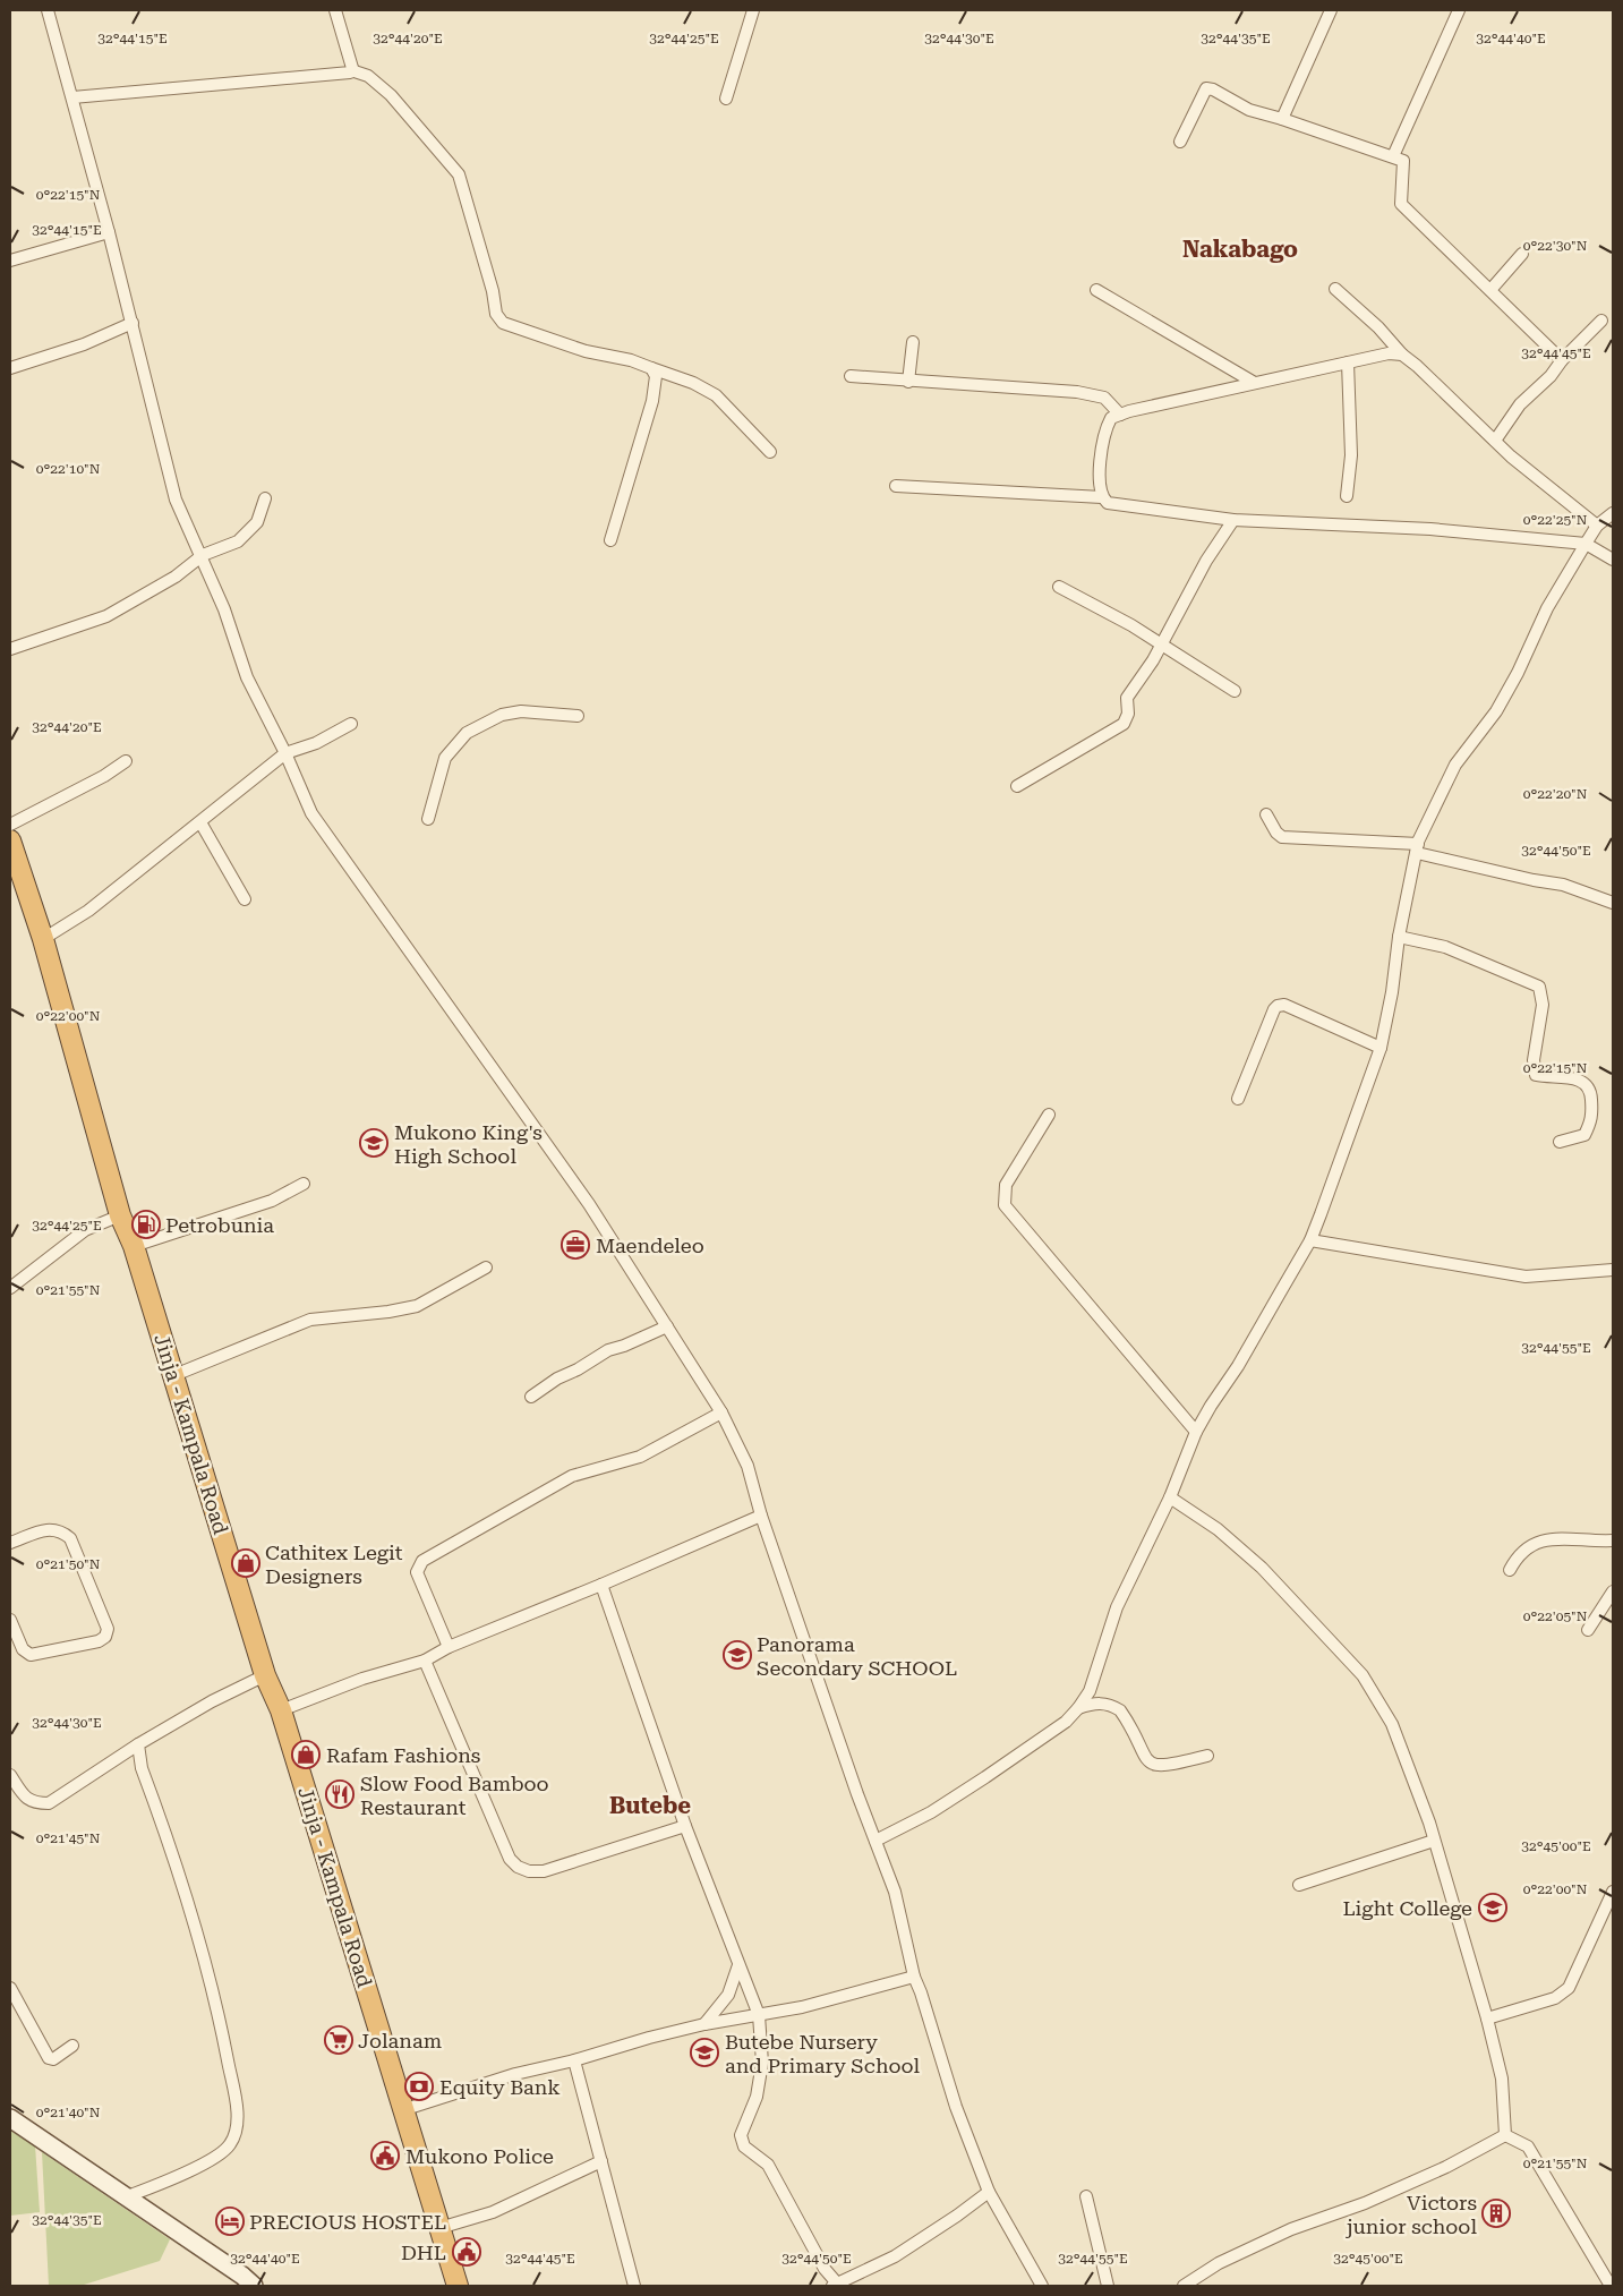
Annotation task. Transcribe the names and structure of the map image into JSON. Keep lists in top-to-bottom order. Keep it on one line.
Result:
{"streets":{"highway":["Jinja - Kampala Road"]},"districts":["Nakabago","Butebe"],"places":{"school or university":["Mukono King's High School","Panorama Secondary SCHOOL","Light College","Butebe Nursery and Primary School"],"fuel station":["Petrobunia"],"office":["Maendeleo"],"shop":["Cathitex Legit Designers","Rafam Fashions"],"restaurant":["Slow Food Bamboo Restaurant"],"supermarket":["Jolanam"],"bank":["Equity Bank"],"public building":["Mukono Police","DHL"],"building":["Victors junior school"],"hotel":["PRECIOUS HOSTEL"]},"coordinates":["32°44'15\"E","32°44'20\"E","32°44'25\"E","32°44'30\"E","32°44'35\"E","32°44'40\"E","0°22'15\"N","0°22'30\"N","32°44'45\"E","0°22'10\"N","0°22'25\"N","0°22'20\"N","32°44'50\"E","0°22'00\"N","0°21'55\"N","32°44'55\"E","0°21'50\"N","0°22'05\"N","0°21'45\"N","32°45'00\"E","0°21'40\"N"]}
